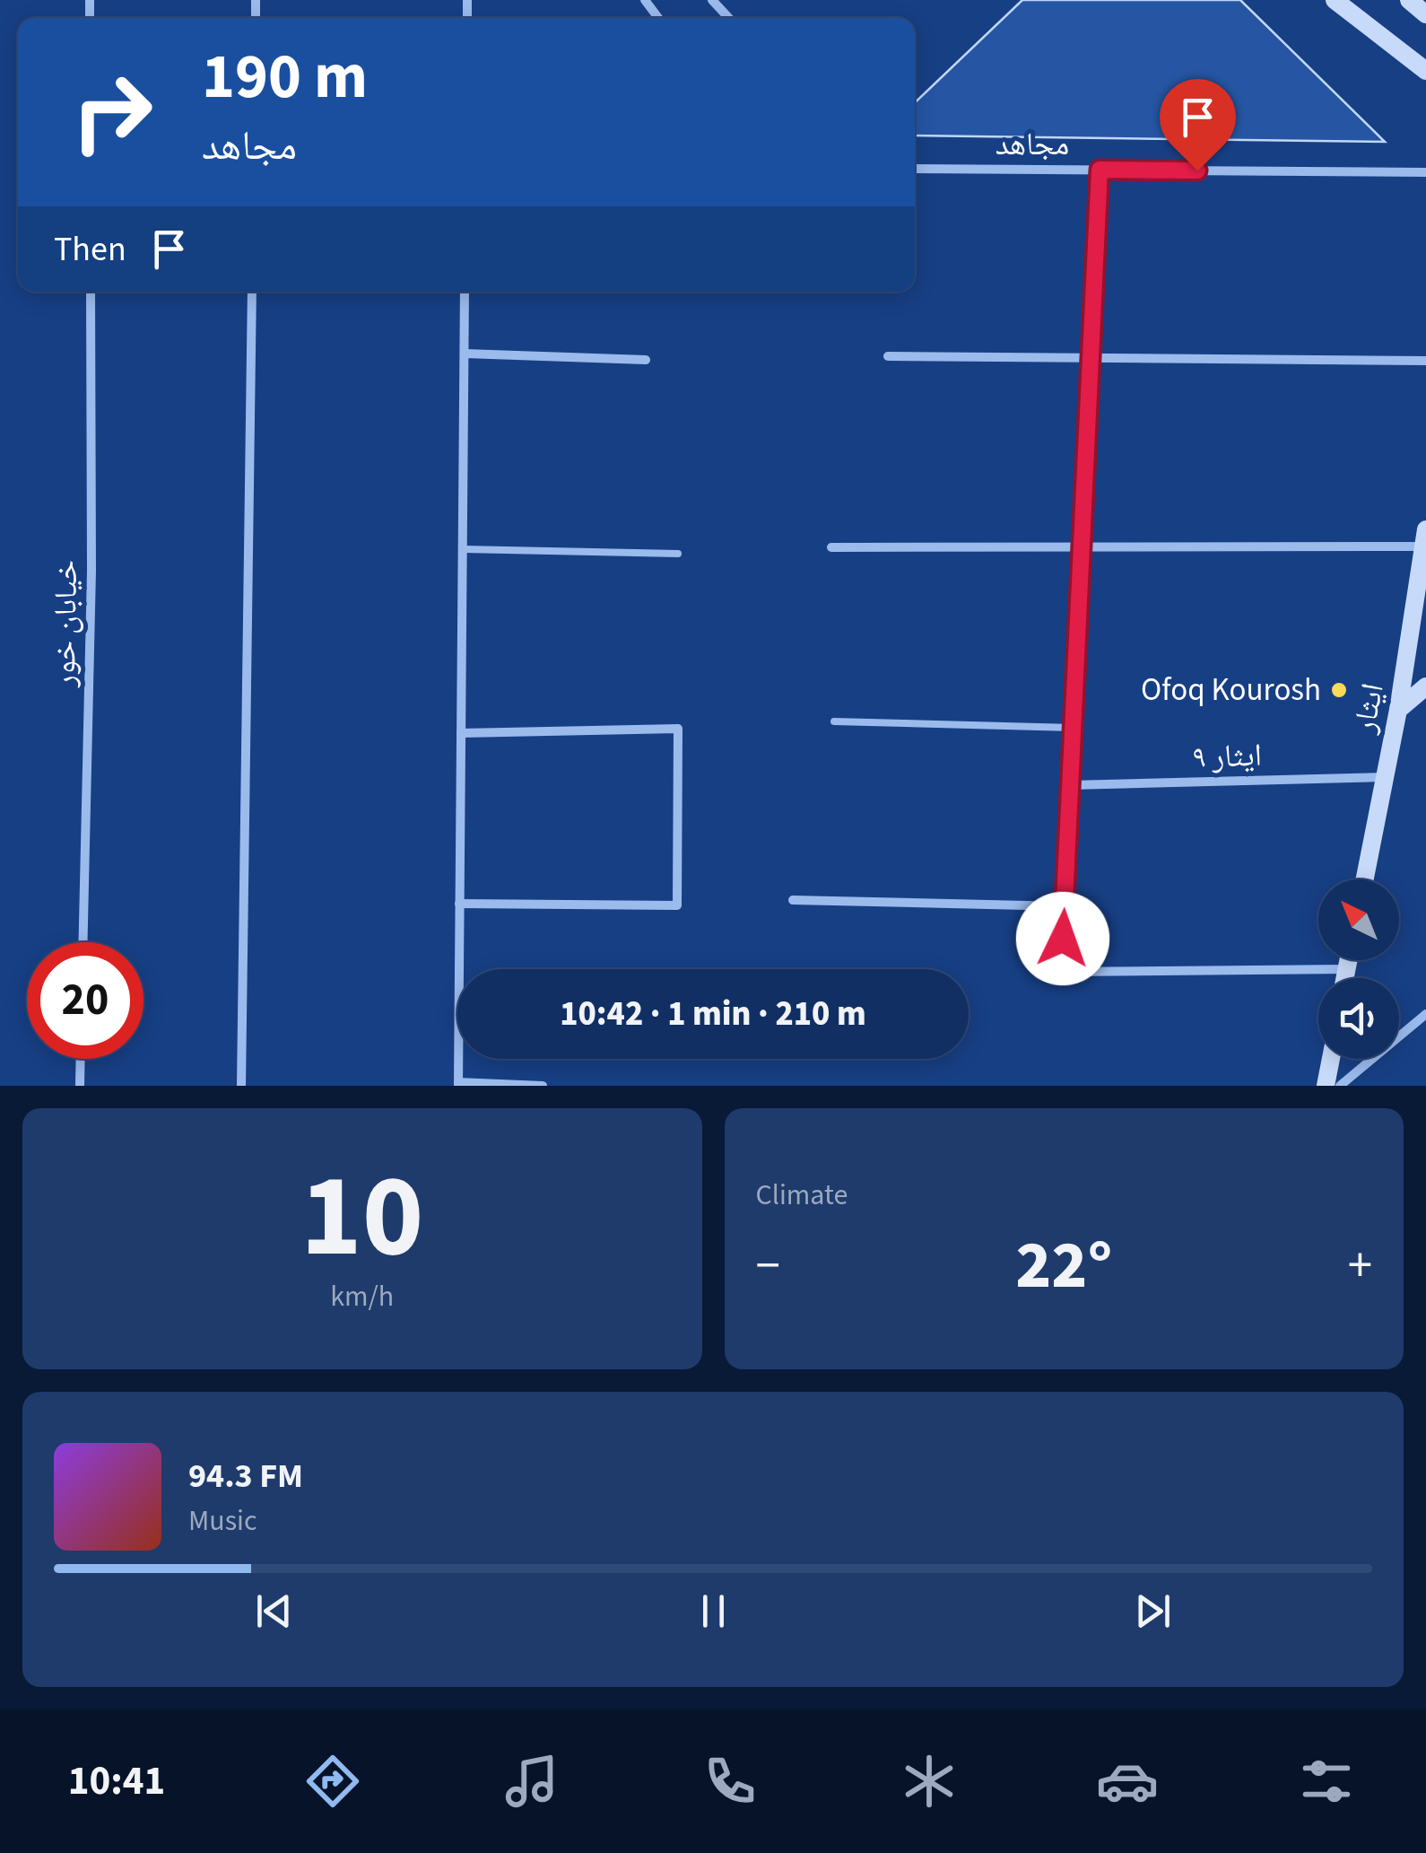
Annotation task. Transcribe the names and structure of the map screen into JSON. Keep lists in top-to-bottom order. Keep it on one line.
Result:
{"streets":{"main road":["ایثار"],"street":["مجاهد","خیابان خور","ایثار ۹"]},"crossings":[["ایثار","ایثار ۹"]],"places":["Ofoq Kourosh"],"north":"top left","page":{"turn":["190 m","مجاهد"],"then":"Then","limit":"20","trip":"10:42 · 1 min · 210 m","tile":[["10","km/h"],"Climate"],"heat":["−","22°","+"],"song":["94.3 FM","Music"],"tabs":"10:41"}}
